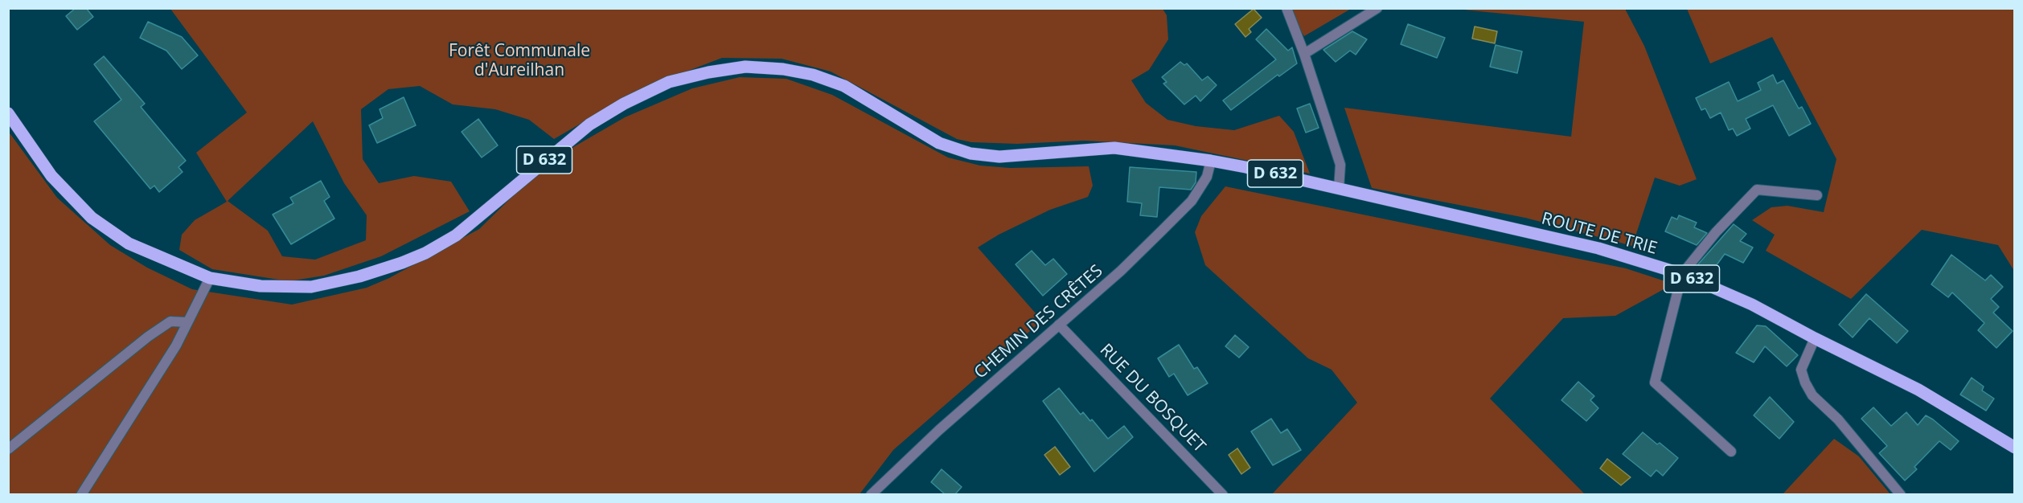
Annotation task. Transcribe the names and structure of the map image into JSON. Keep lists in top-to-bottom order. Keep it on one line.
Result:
{"streets":{"main road":["D 632","ROUTE DE TRIE"],"street":["CHEMIN DES CRÊTES","RUE DU BOSQUET"]},"crossings":[["D 632","ROUTE DE TRIE"],["D 632","CHEMIN DES CRÊTES"],["CHEMIN DES CRÊTES","RUE DU BOSQUET"]],"parks":["Forêt Communale d'Aureilhan"]}
